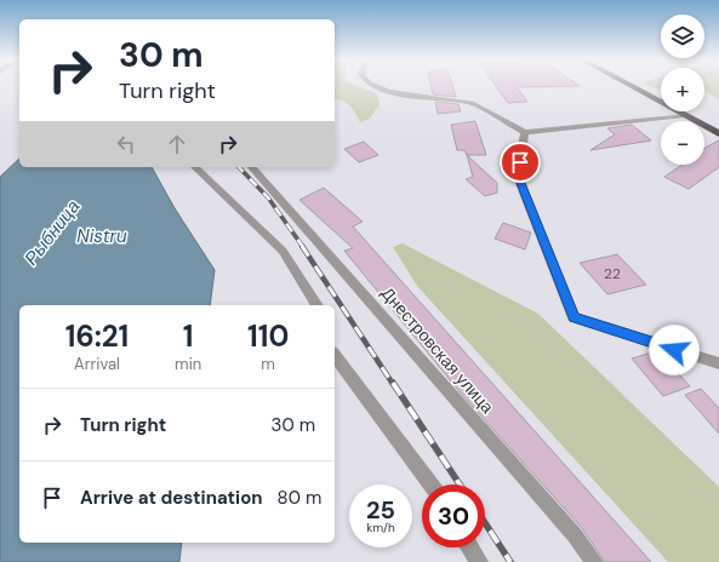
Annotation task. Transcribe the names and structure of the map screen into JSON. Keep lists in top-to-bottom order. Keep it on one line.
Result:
{"streets":{"street":["Днестровская улица"]},"water":["Рыбница","Nistru"],"house_numbers":["22"],"page":{"map_buttons":["+","−"],"turn":["30 m","Turn right"],"eta":["16:21","Arrival","1","min","110","m"],"list":[{"name":"Turn right","value":"30 m"},{"name":"Arrive at destination","value":"80 m"}],"speed":"25 km/h","limit":"30"}}
